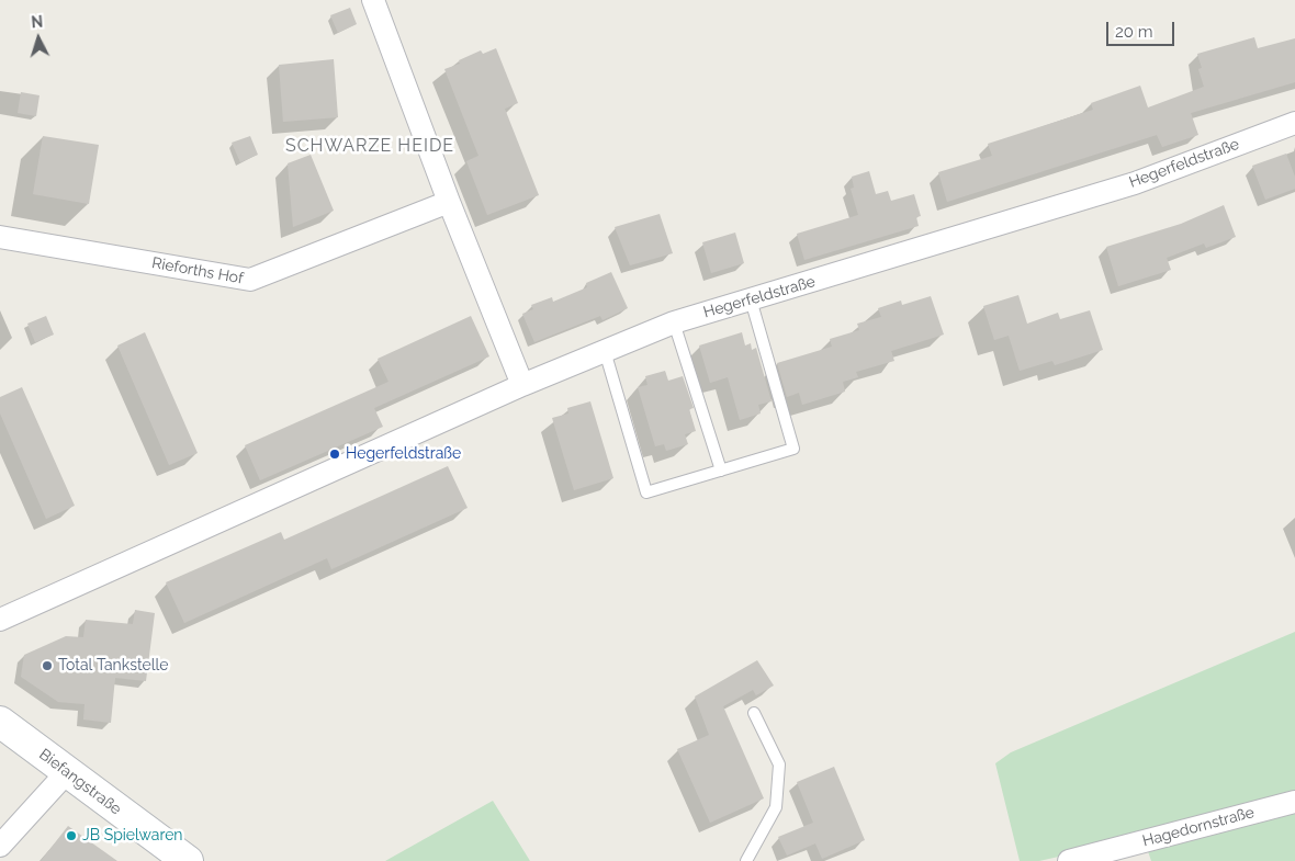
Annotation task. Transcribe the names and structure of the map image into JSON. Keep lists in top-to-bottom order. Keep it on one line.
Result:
{"streets":{"main road":["Biefangstraße"],"street":["Hegerfeldstraße","Rieforths Hof","Hagedornstraße"]},"districts":["SCHWARZE HEIDE"],"places":["Hegerfeldstraße","Total Tankstelle","JB Spielwaren"],"scale_bar":"20 m","north":"top"}
